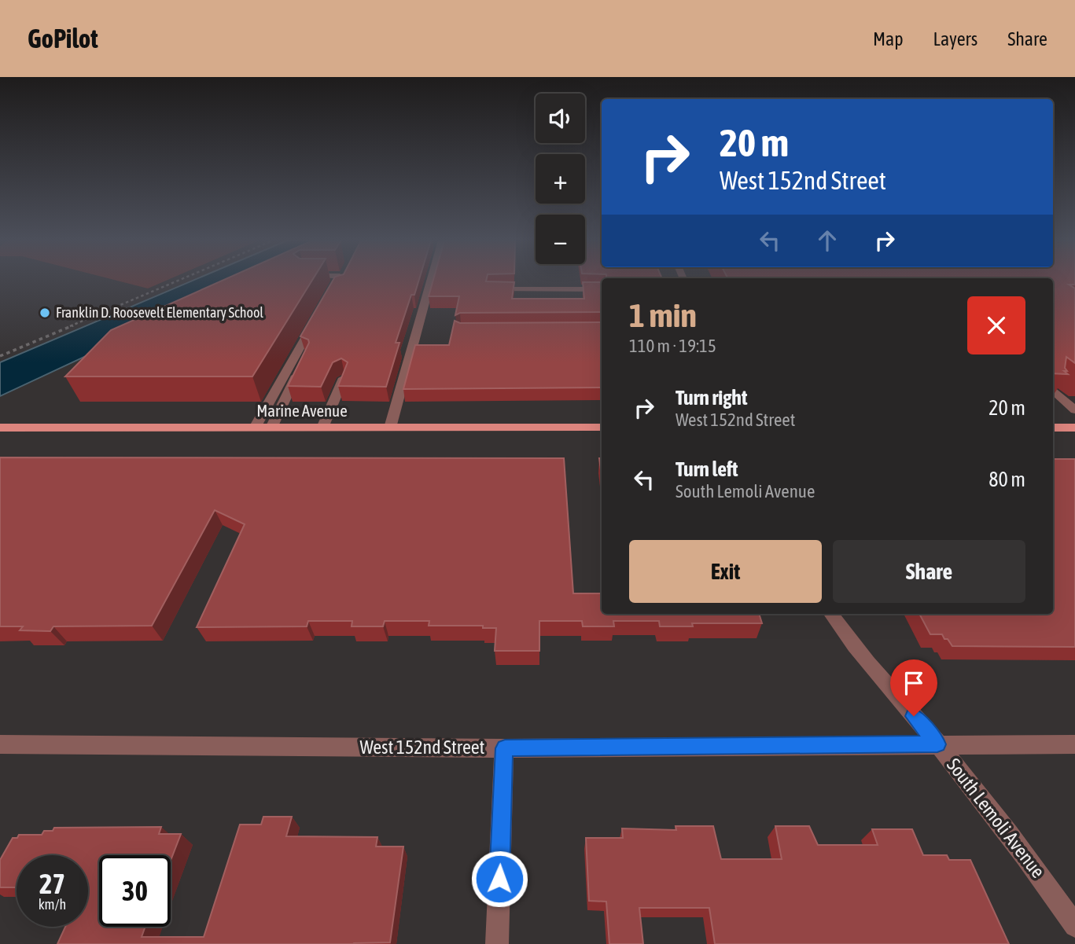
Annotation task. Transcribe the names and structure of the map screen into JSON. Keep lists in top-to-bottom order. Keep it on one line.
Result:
{"streets":{"main road":["Marine Avenue"],"street":["West 152nd Street","South Lemoli Avenue"]},"crossings":[["West 152nd Street","South Lemoli Avenue"]],"places":["Franklin D. Roosevelt Elementary School"],"page":{"header":"GoPilot","nav":["Map","Layers","Share"],"map_buttons":["+","−"],"turn":["20 m","West 152nd Street"],"heading":["1 min","110 m · 19:15"],"list":[{"name":"Turn right","note":"West 152nd Street","value":"20 m"},{"name":"Turn left","note":"South Lemoli Avenue","value":"80 m"}],"buttons":["Exit","Share"],"speed":"27 km/h","limit":"30"}}
